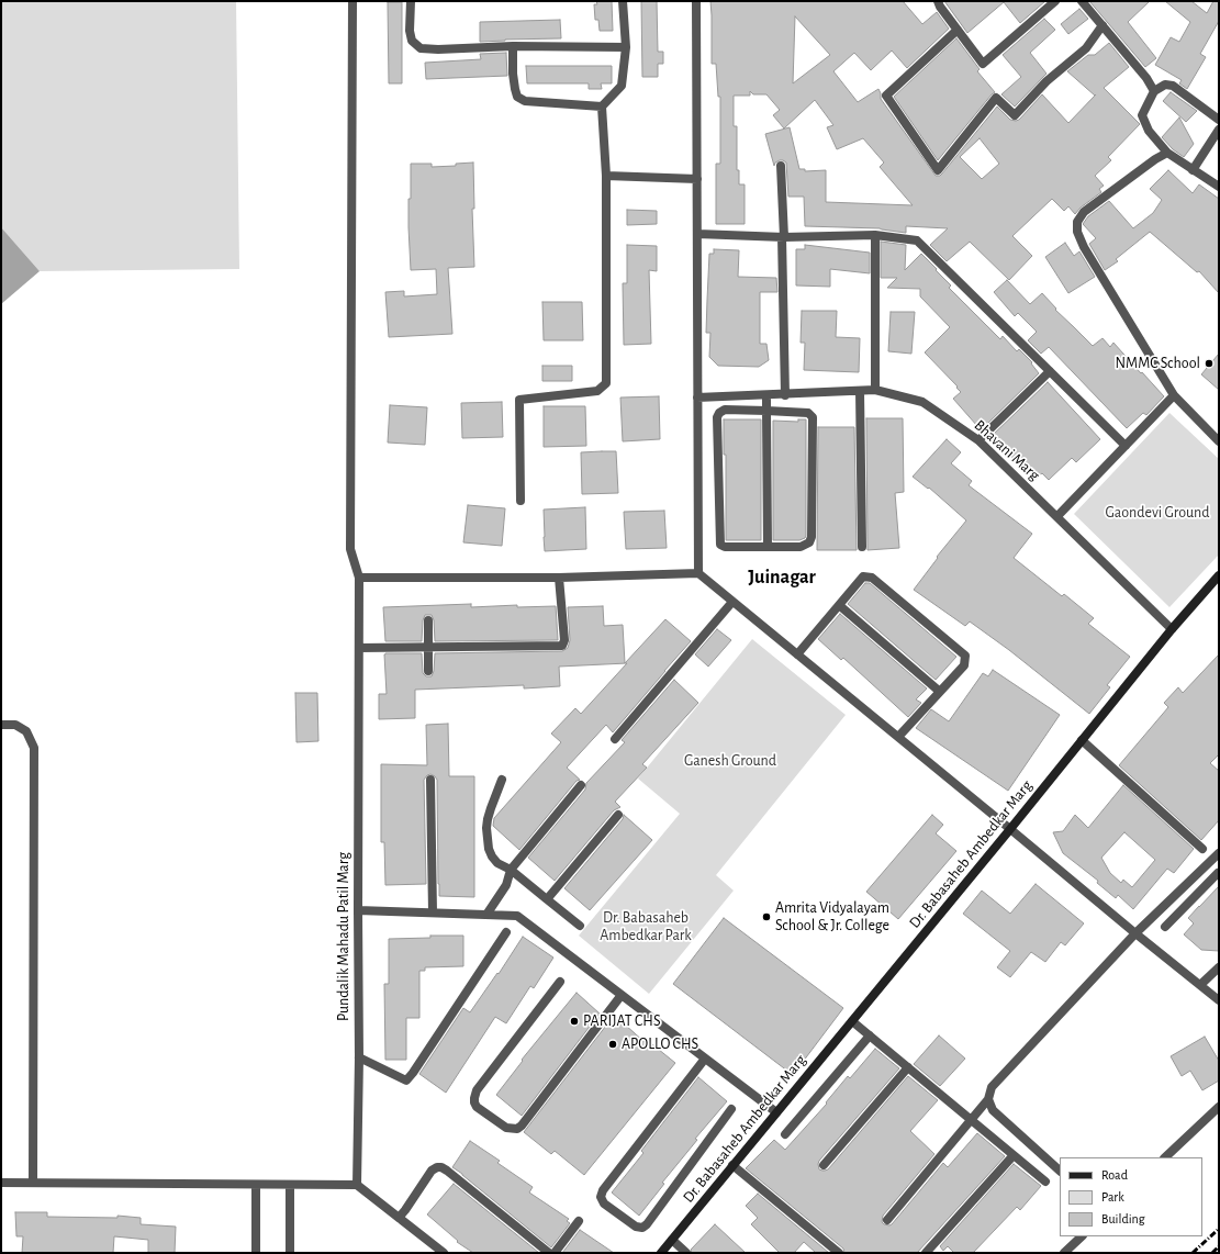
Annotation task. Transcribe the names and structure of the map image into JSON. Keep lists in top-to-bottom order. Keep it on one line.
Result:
{"streets":{"main road":["Dr. Babasaheb Ambedkar Marg"],"street":["Bhavani Marg","Pundalik Mahadu Patil Marg"]},"crossings":[["Bhavani Marg","Dr. Babasaheb Ambedkar Marg"]],"districts":["Juinagar"],"parks":["Gaondevi Ground","Ganesh Ground","Dr. Babasaheb Ambedkar Park"],"places":["NMMC School","Amrita Vidyalayam School & Jr. College","PARIJAT CHS","APOLLO CHS"],"legend":["Road","Park","Building"]}
